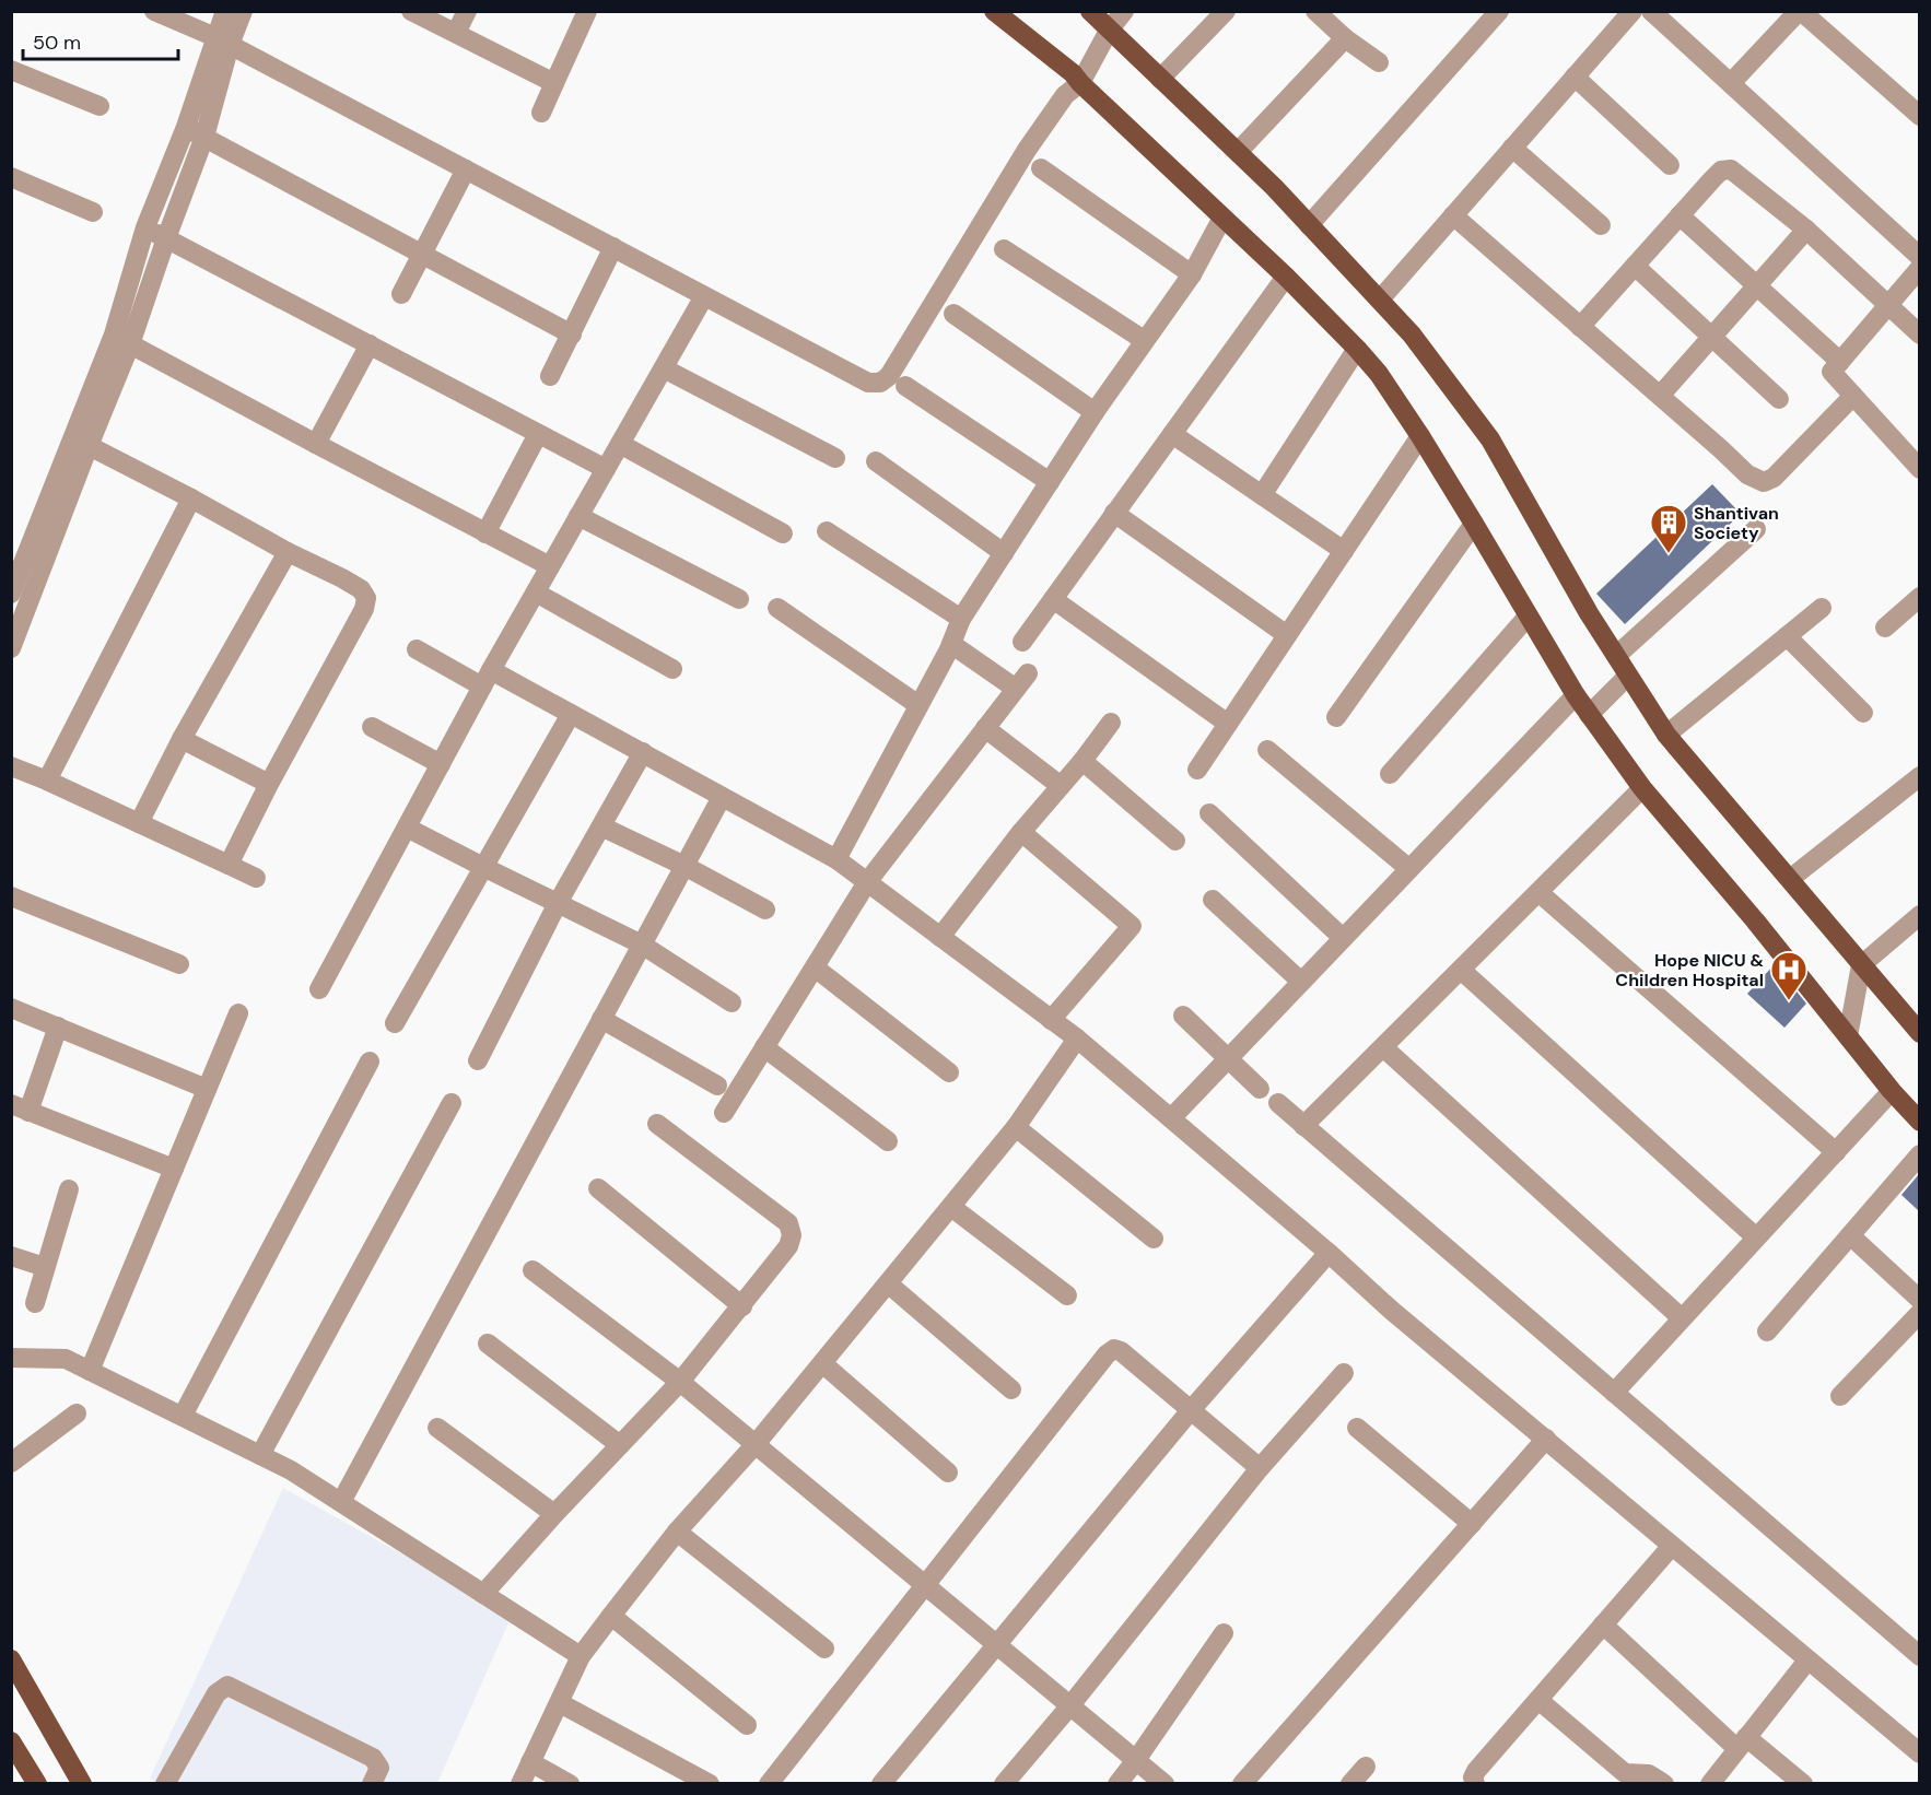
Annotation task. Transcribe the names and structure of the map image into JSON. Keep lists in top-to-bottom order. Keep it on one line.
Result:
{"places":{"building":["Shantivan Society"],"hospital":["Hope NICU & Children Hospital"]},"scale_bar":"50 m"}
